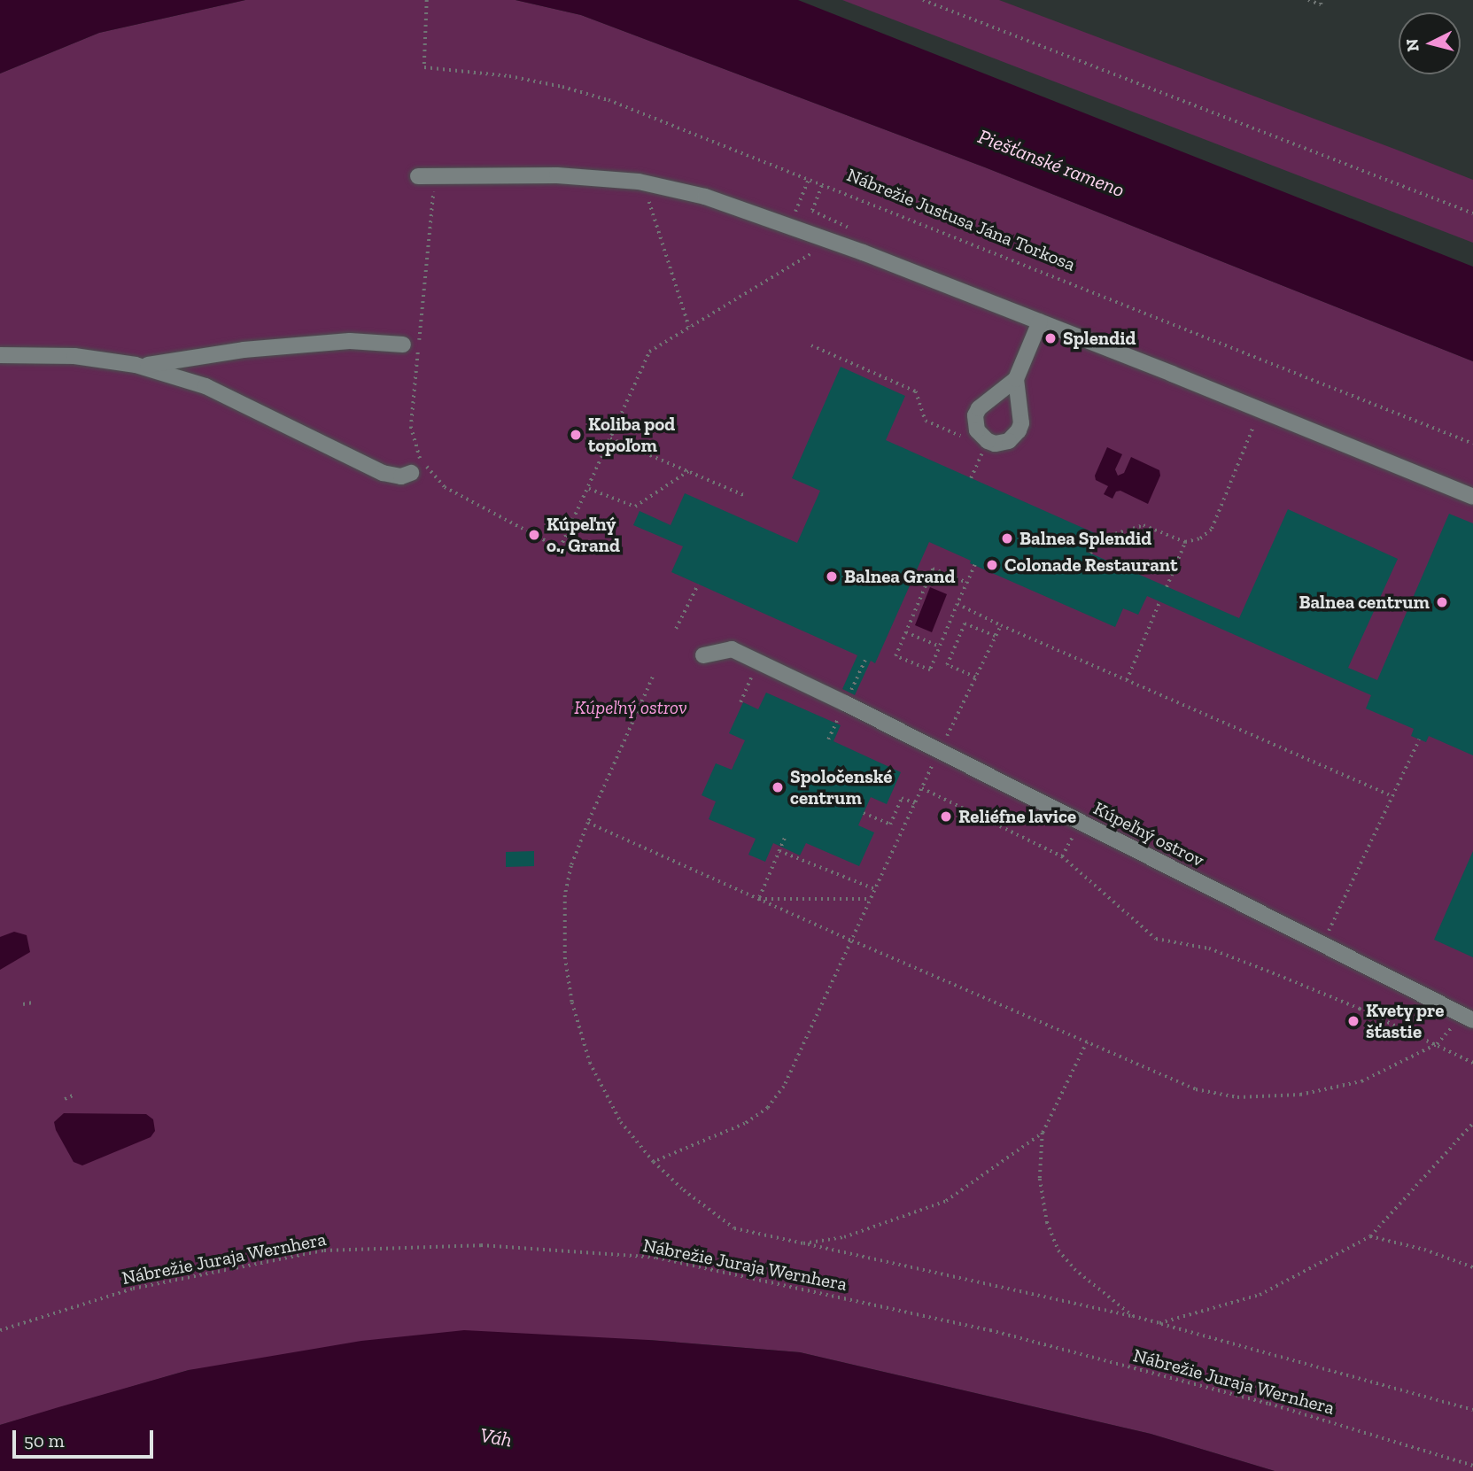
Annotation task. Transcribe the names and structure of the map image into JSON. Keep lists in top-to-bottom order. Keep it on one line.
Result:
{"streets":{"street":["Kúpeľný ostrov"],"path":["Nábrežie Justusa Jána Torkosa","Nábrežie Juraja Wernhera"]},"water":["Piešťanské rameno","Váh"],"parks":["Kúpeľný ostrov"],"places":["Splendid","Koliba pod topoľom","Kúpeľný o., Grand","Balnea Splendid","Colonade Restaurant","Balnea Grand","Balnea centrum","Spoločenské centrum","Reliéfne lavice","Kvety pre šťastie"],"scale_bar":"50 m","north":"left"}
